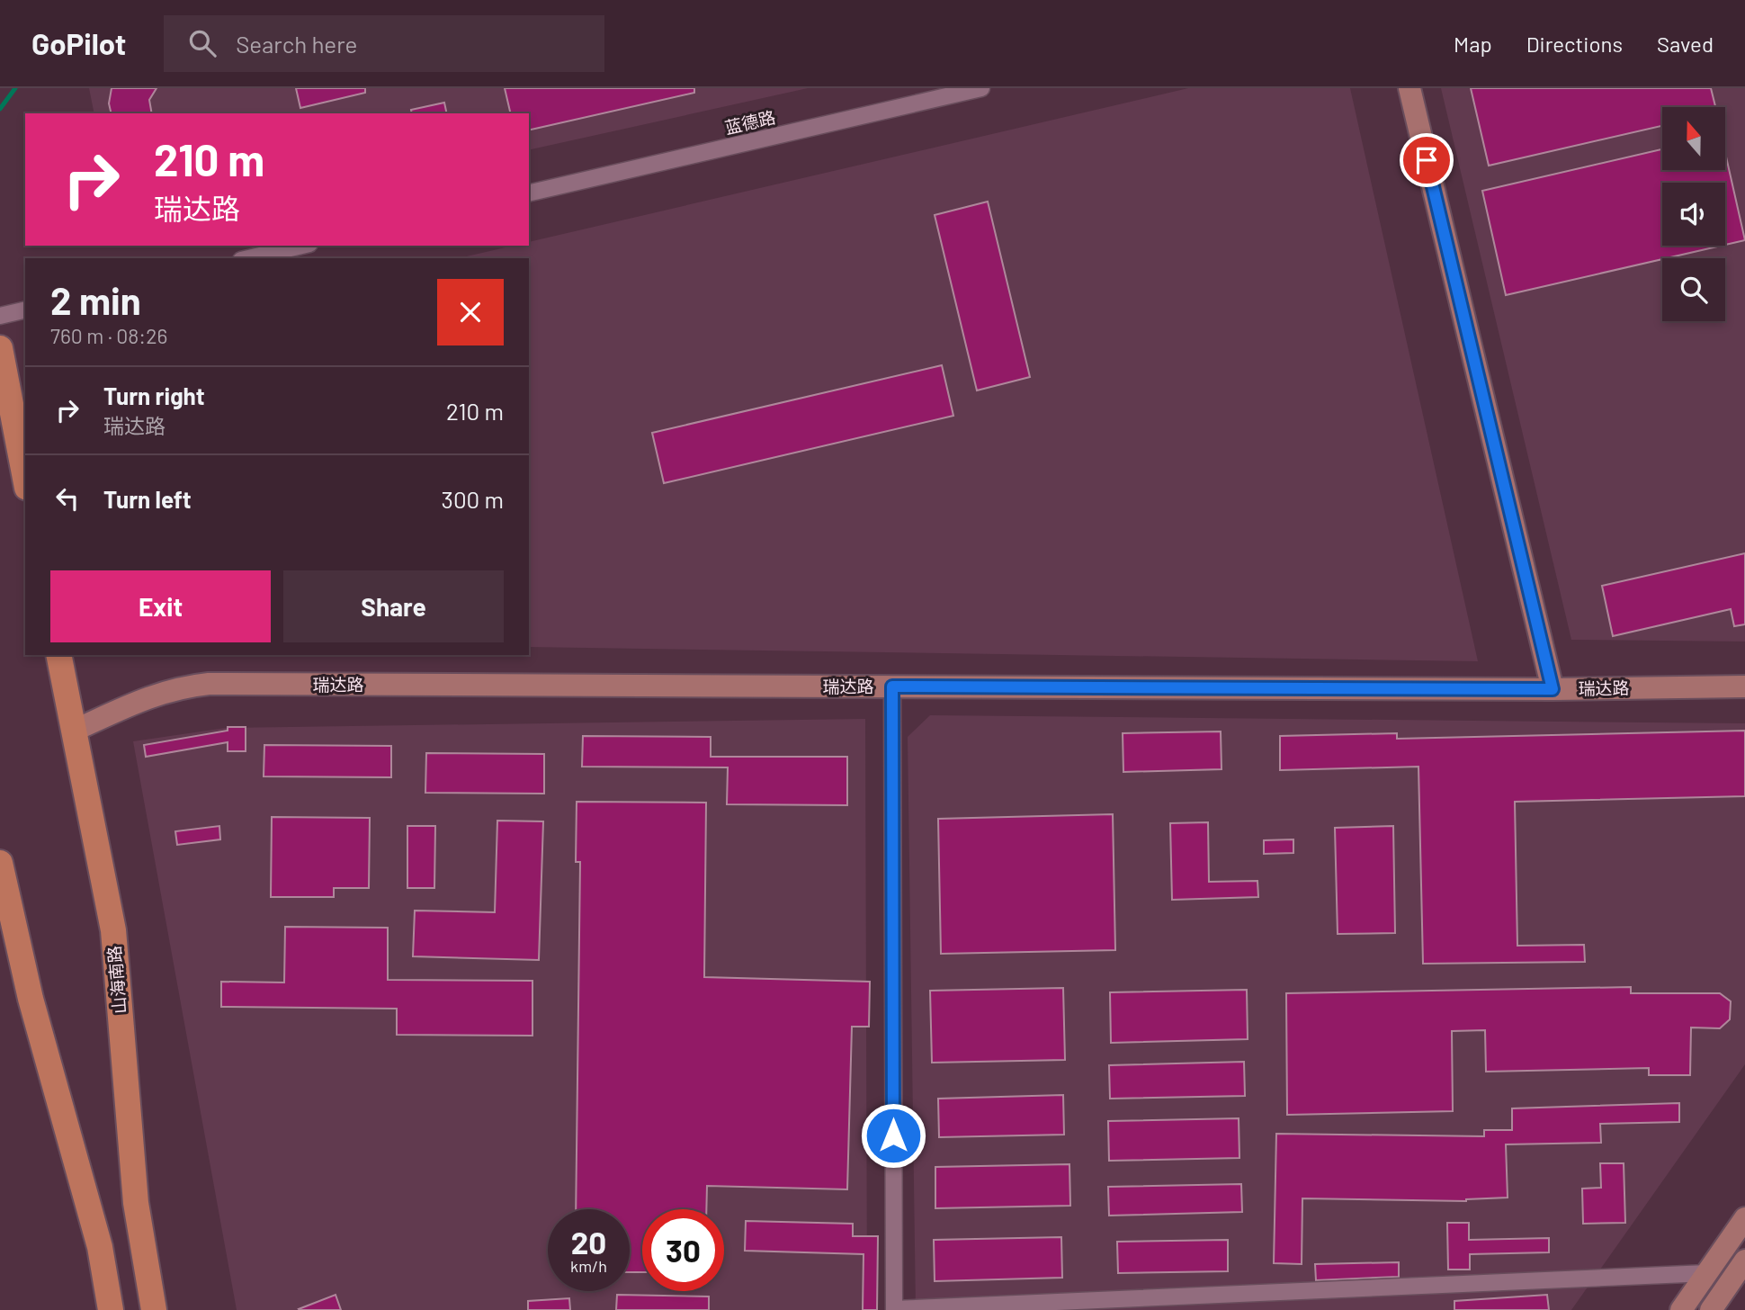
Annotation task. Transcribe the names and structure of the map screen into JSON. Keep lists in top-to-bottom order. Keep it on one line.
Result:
{"streets":{"main road":["山海南路"],"street":["蓝德路","瑞达路"]},"crossings":[["瑞达路","山海南路"]],"north":"top","page":{"header":"GoPilot","search":"Search here","nav":["Map","Directions","Saved"],"turn":["210 m","瑞达路"],"heading":["2 min","760 m · 08:26"],"list":[{"name":"Turn right","note":"瑞达路","value":"210 m"},{"name":"Turn left","value":"300 m"}],"buttons":["Exit","Share"],"speed":"20 km/h","limit":"30"}}
